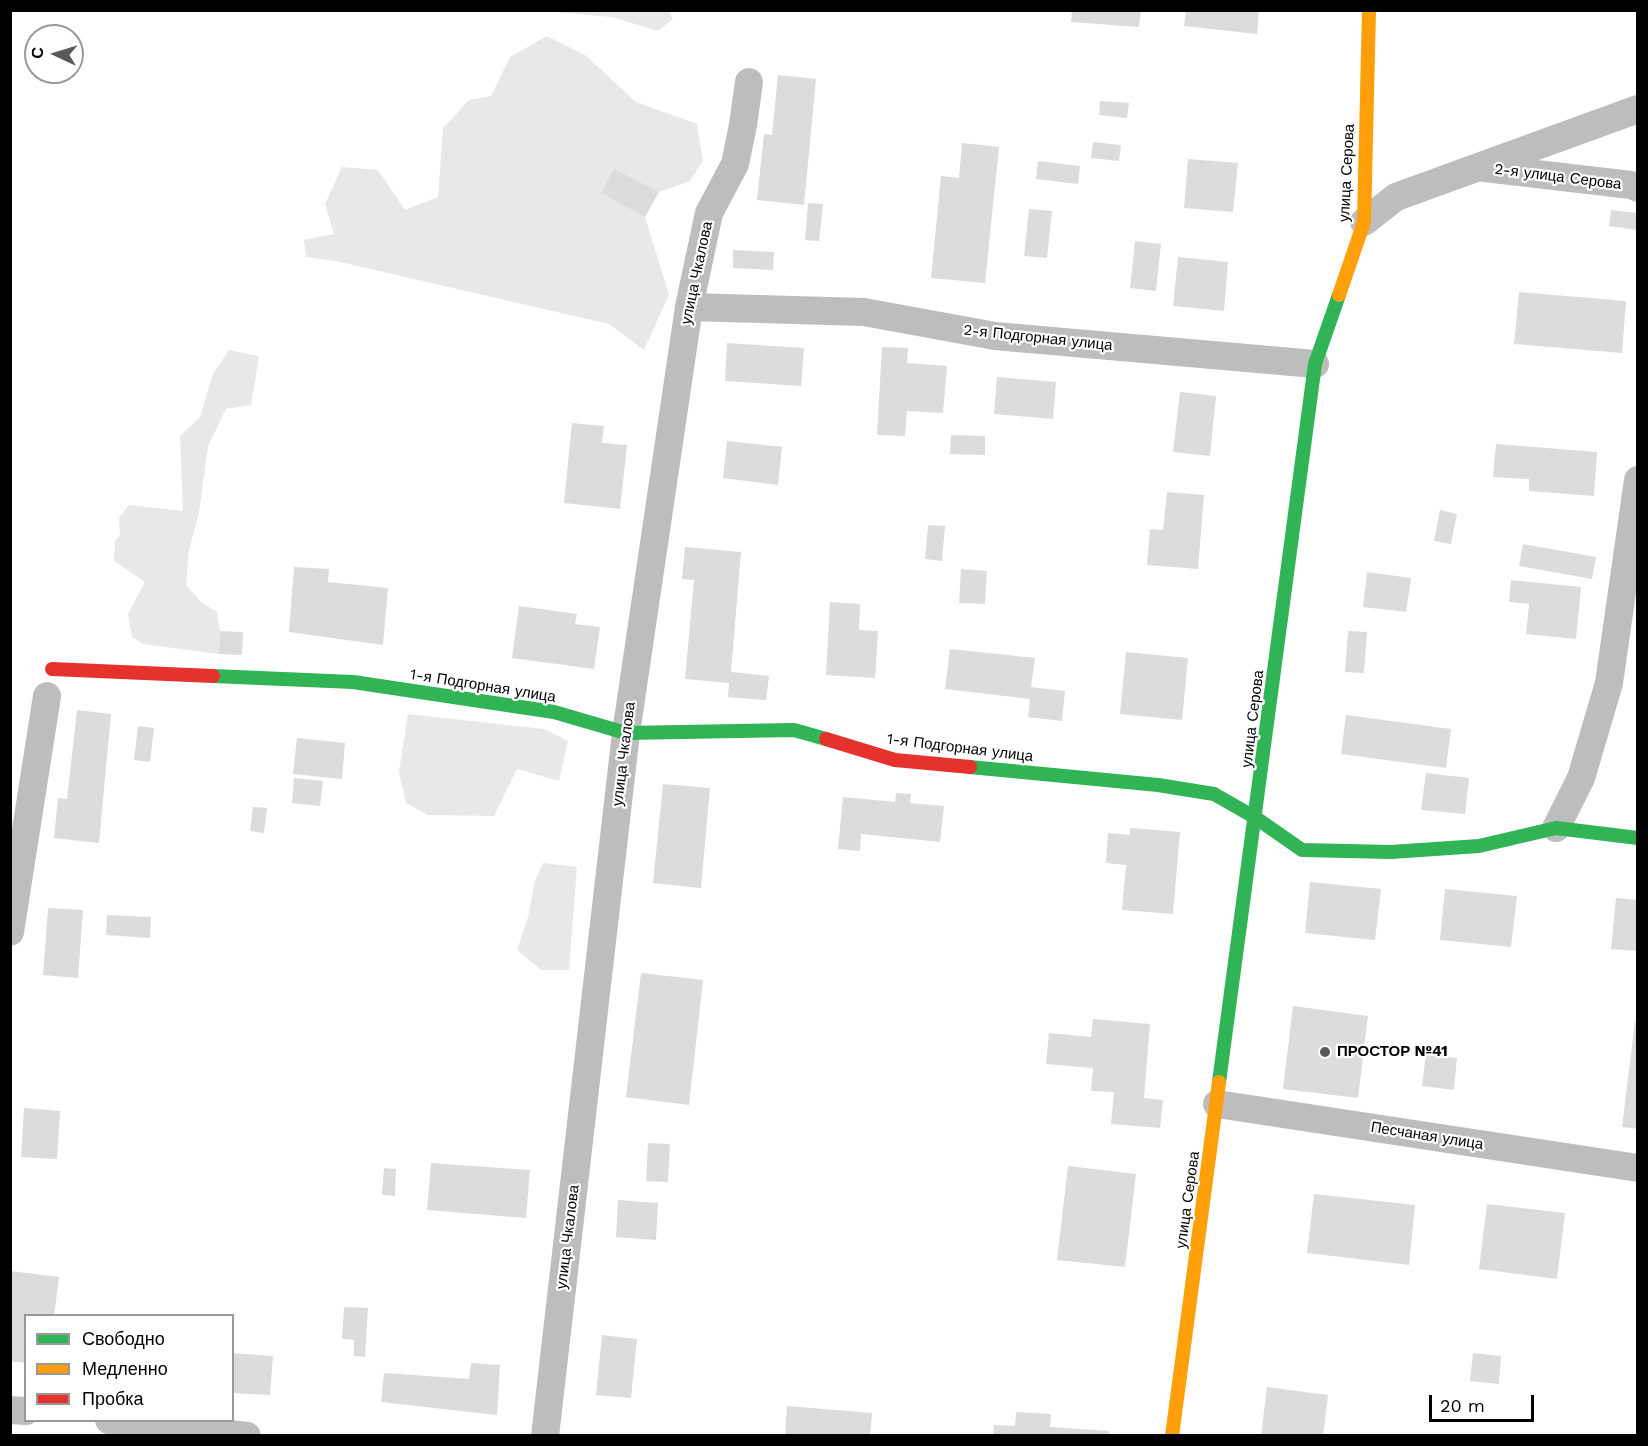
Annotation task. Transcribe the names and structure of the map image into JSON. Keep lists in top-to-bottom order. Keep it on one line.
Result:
{"streets":{"street":["улица Серова","2-я улица Серова","улица Чкалова","2-я Подгорная улица","1-я Подгорная улица","Песчаная улица"]},"crossings":[["улица Серова","2-я Подгорная улица"],["улица Серова","1-я Подгорная улица"],["улица Серова","Песчаная улица"],["улица Чкалова","2-я Подгорная улица"],["улица Чкалова","1-я Подгорная улица"]],"places":["ПРОСТОР №41"],"legend":["Свободно","Медленно","Пробка"],"scale_bar":"20 m","north":"left"}
